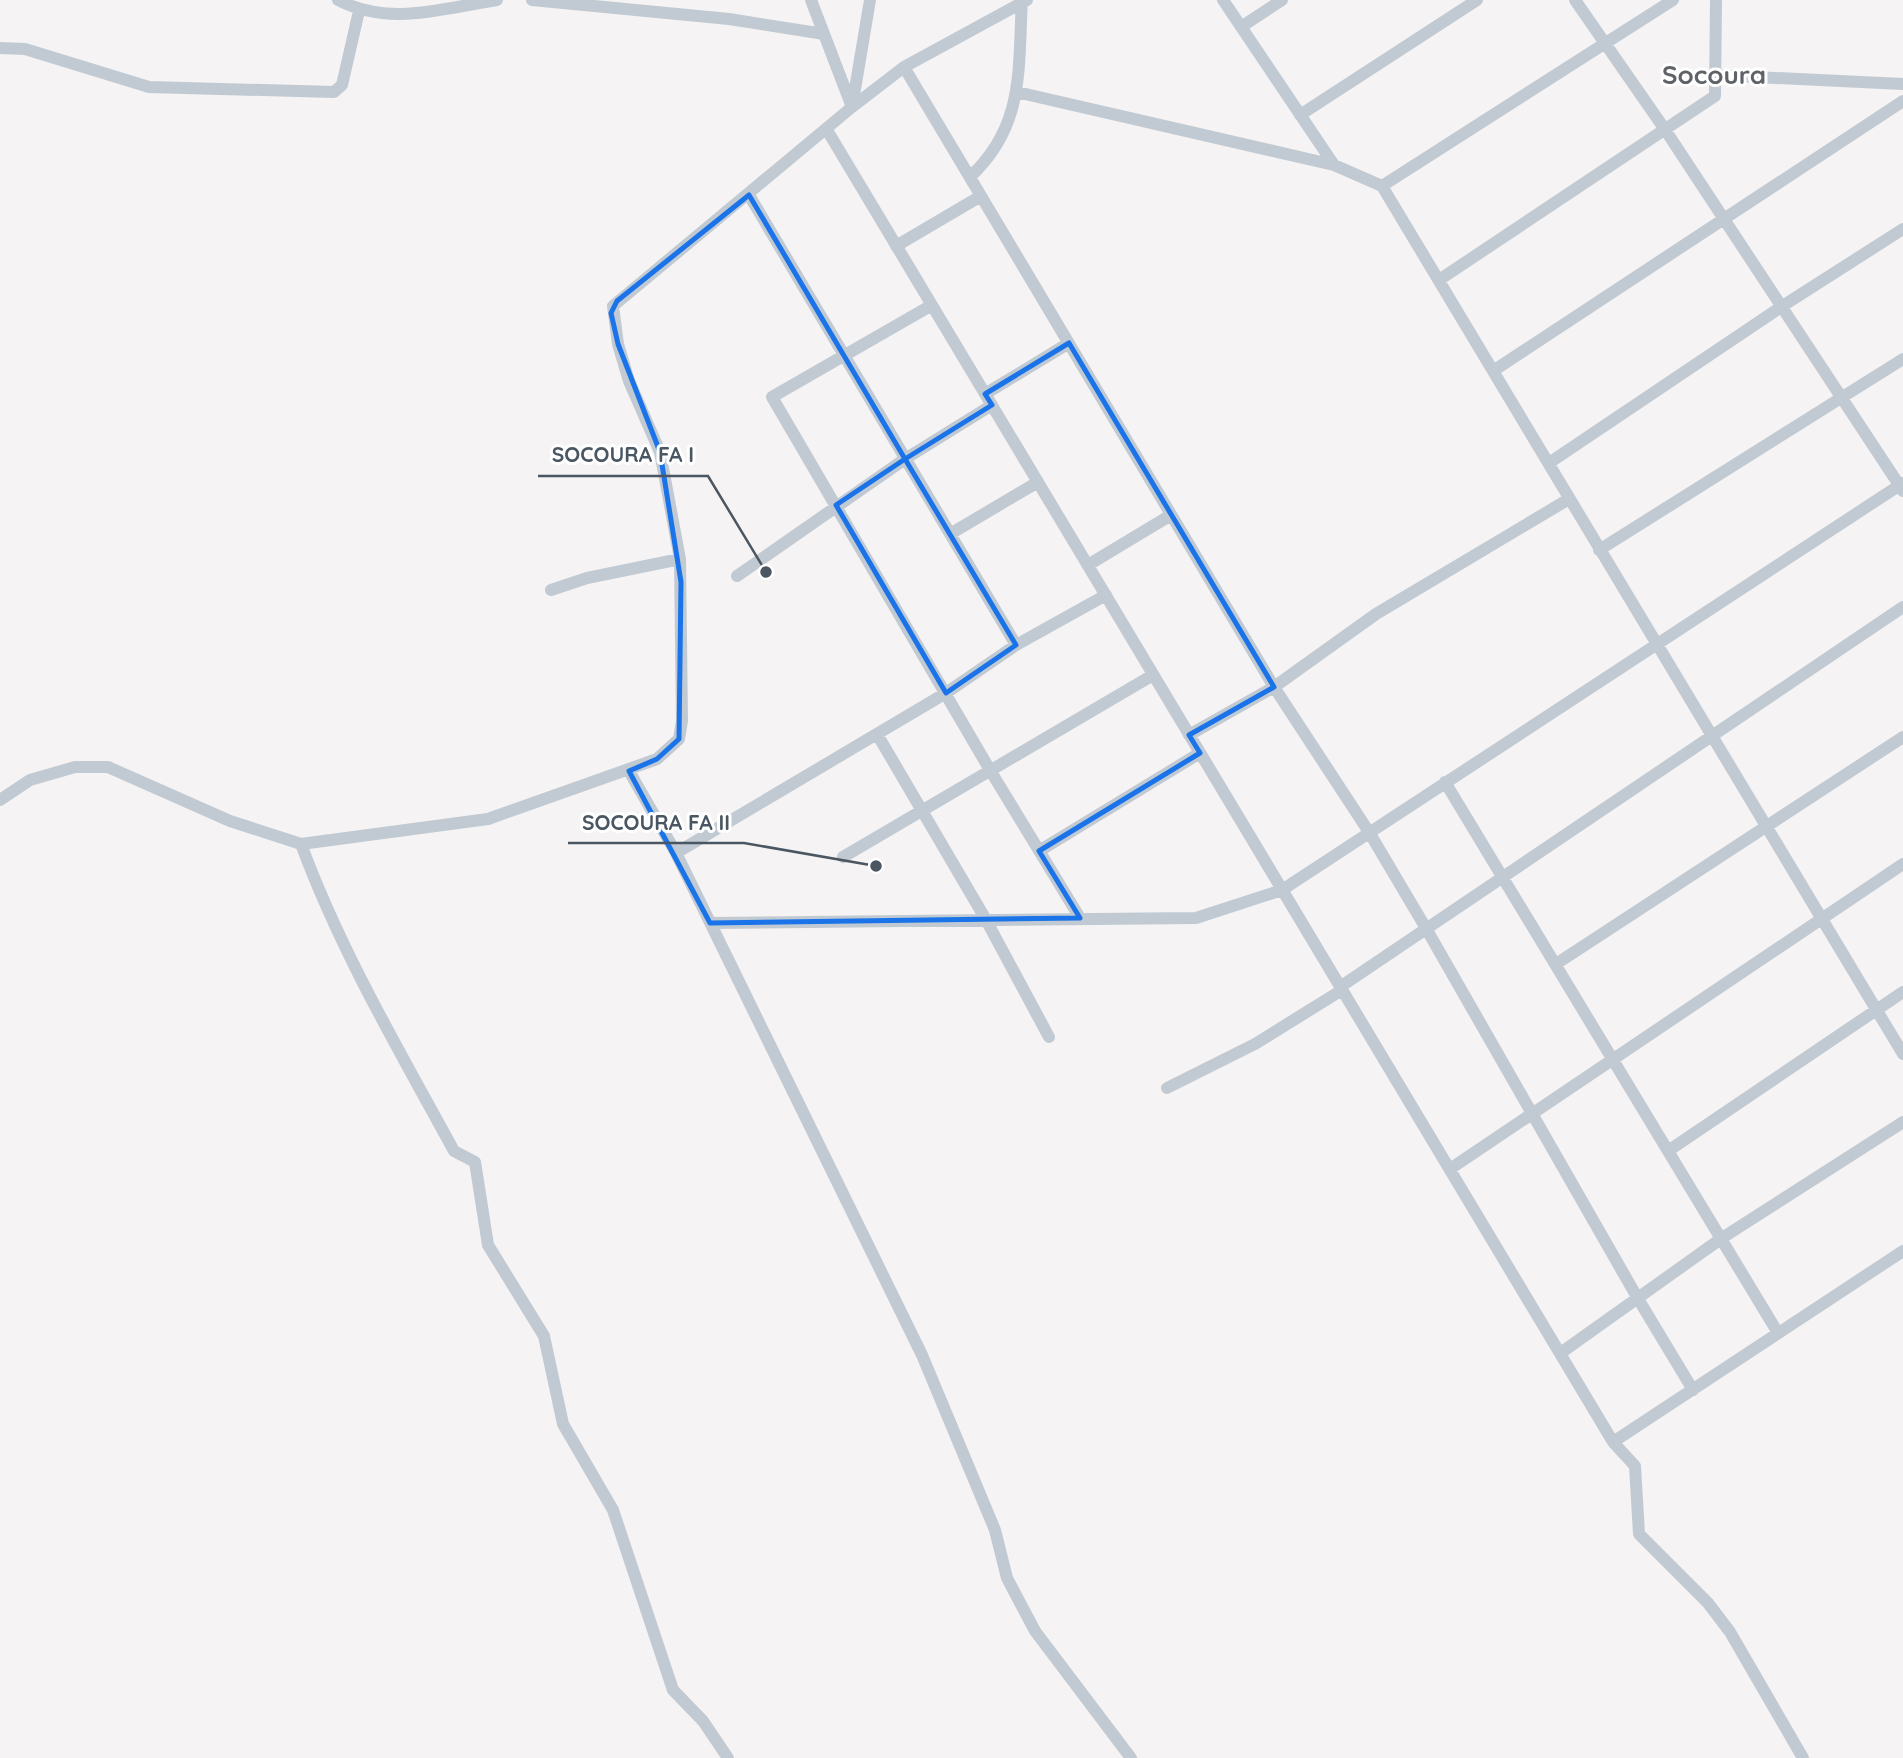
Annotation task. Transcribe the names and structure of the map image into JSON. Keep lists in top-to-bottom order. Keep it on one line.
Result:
{"districts":["Socoura"],"places":["SOCOURA FA I","SOCOURA FA II"]}
